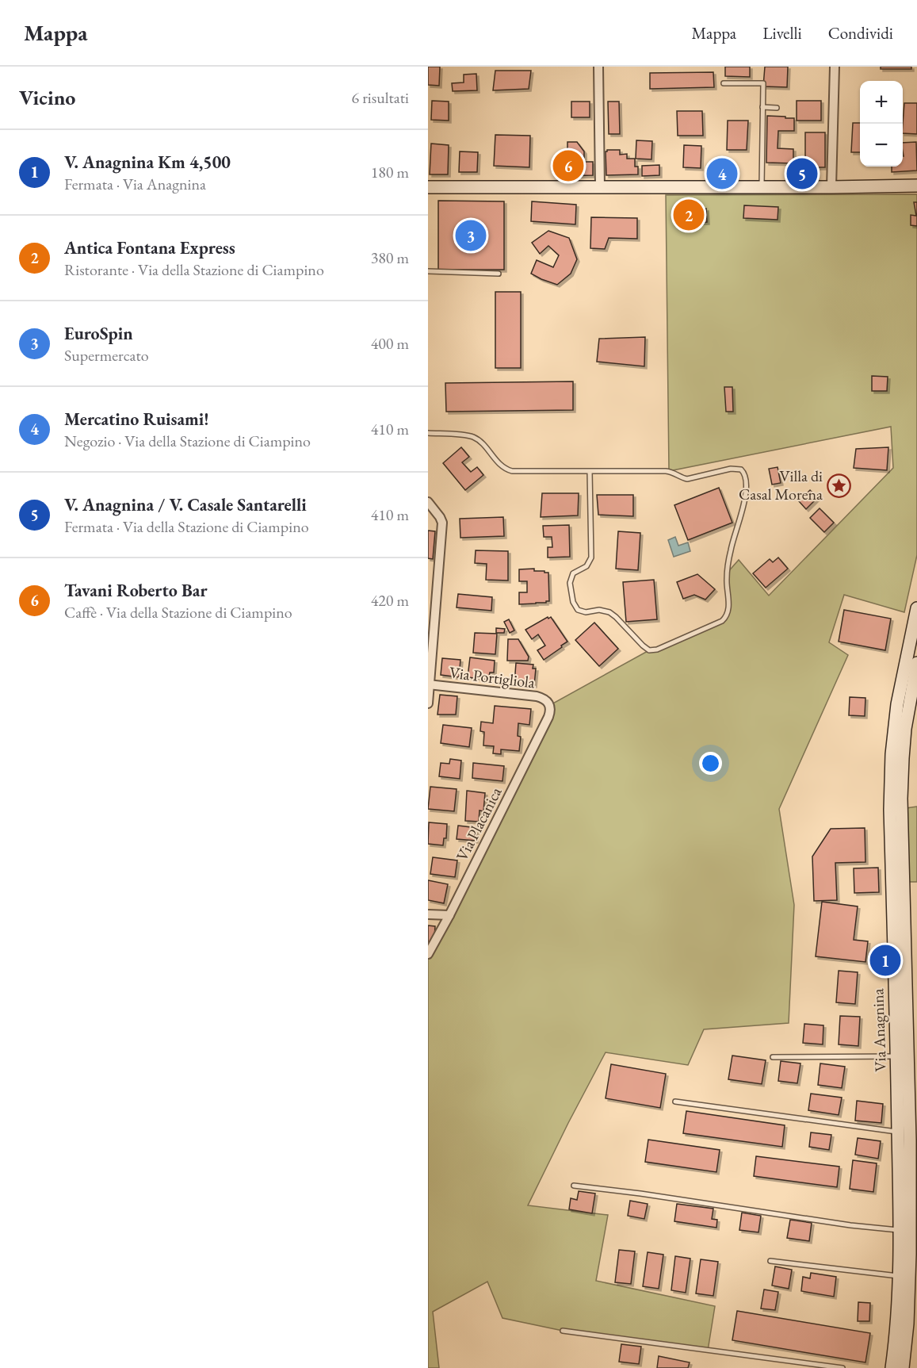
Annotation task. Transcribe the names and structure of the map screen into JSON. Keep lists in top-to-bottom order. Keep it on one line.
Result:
{"streets":{"main road":["Via Anagnina"],"street":["Via Portigliola","Via Placanica"]},"crossings":[["Via Portigliola","Via Placanica"]],"places":{"place":["Villa di Casal Morena"]},"page":{"header":"Mappa","nav":["Mappa","Livelli","Condividi"],"heading":["Vicino","6 risultati"],"map_buttons":["+","−"],"list":[{"mark":"1","name":"V. Anagnina Km 4,500","note":"Fermata · Via Anagnina","value":"180 m"},{"mark":"2","name":"Antica Fontana Express","note":"Ristorante · Via della Stazione di Ciampino","value":"380 m"},{"mark":"3","name":"EuroSpin","note":"Supermercato","value":"400 m"},{"mark":"4","name":"Mercatino Ruisami!","note":"Negozio · Via della Stazione di Ciampino","value":"410 m"},{"mark":"5","name":"V. Anagnina / V. Casale Santarelli","note":"Fermata · Via della Stazione di Ciampino","value":"410 m"},{"mark":"6","name":"Tavani Roberto Bar","note":"Caffè · Via della Stazione di Ciampino","value":"420 m"}],"pins":["6","4","5","2","3","1"]}}
